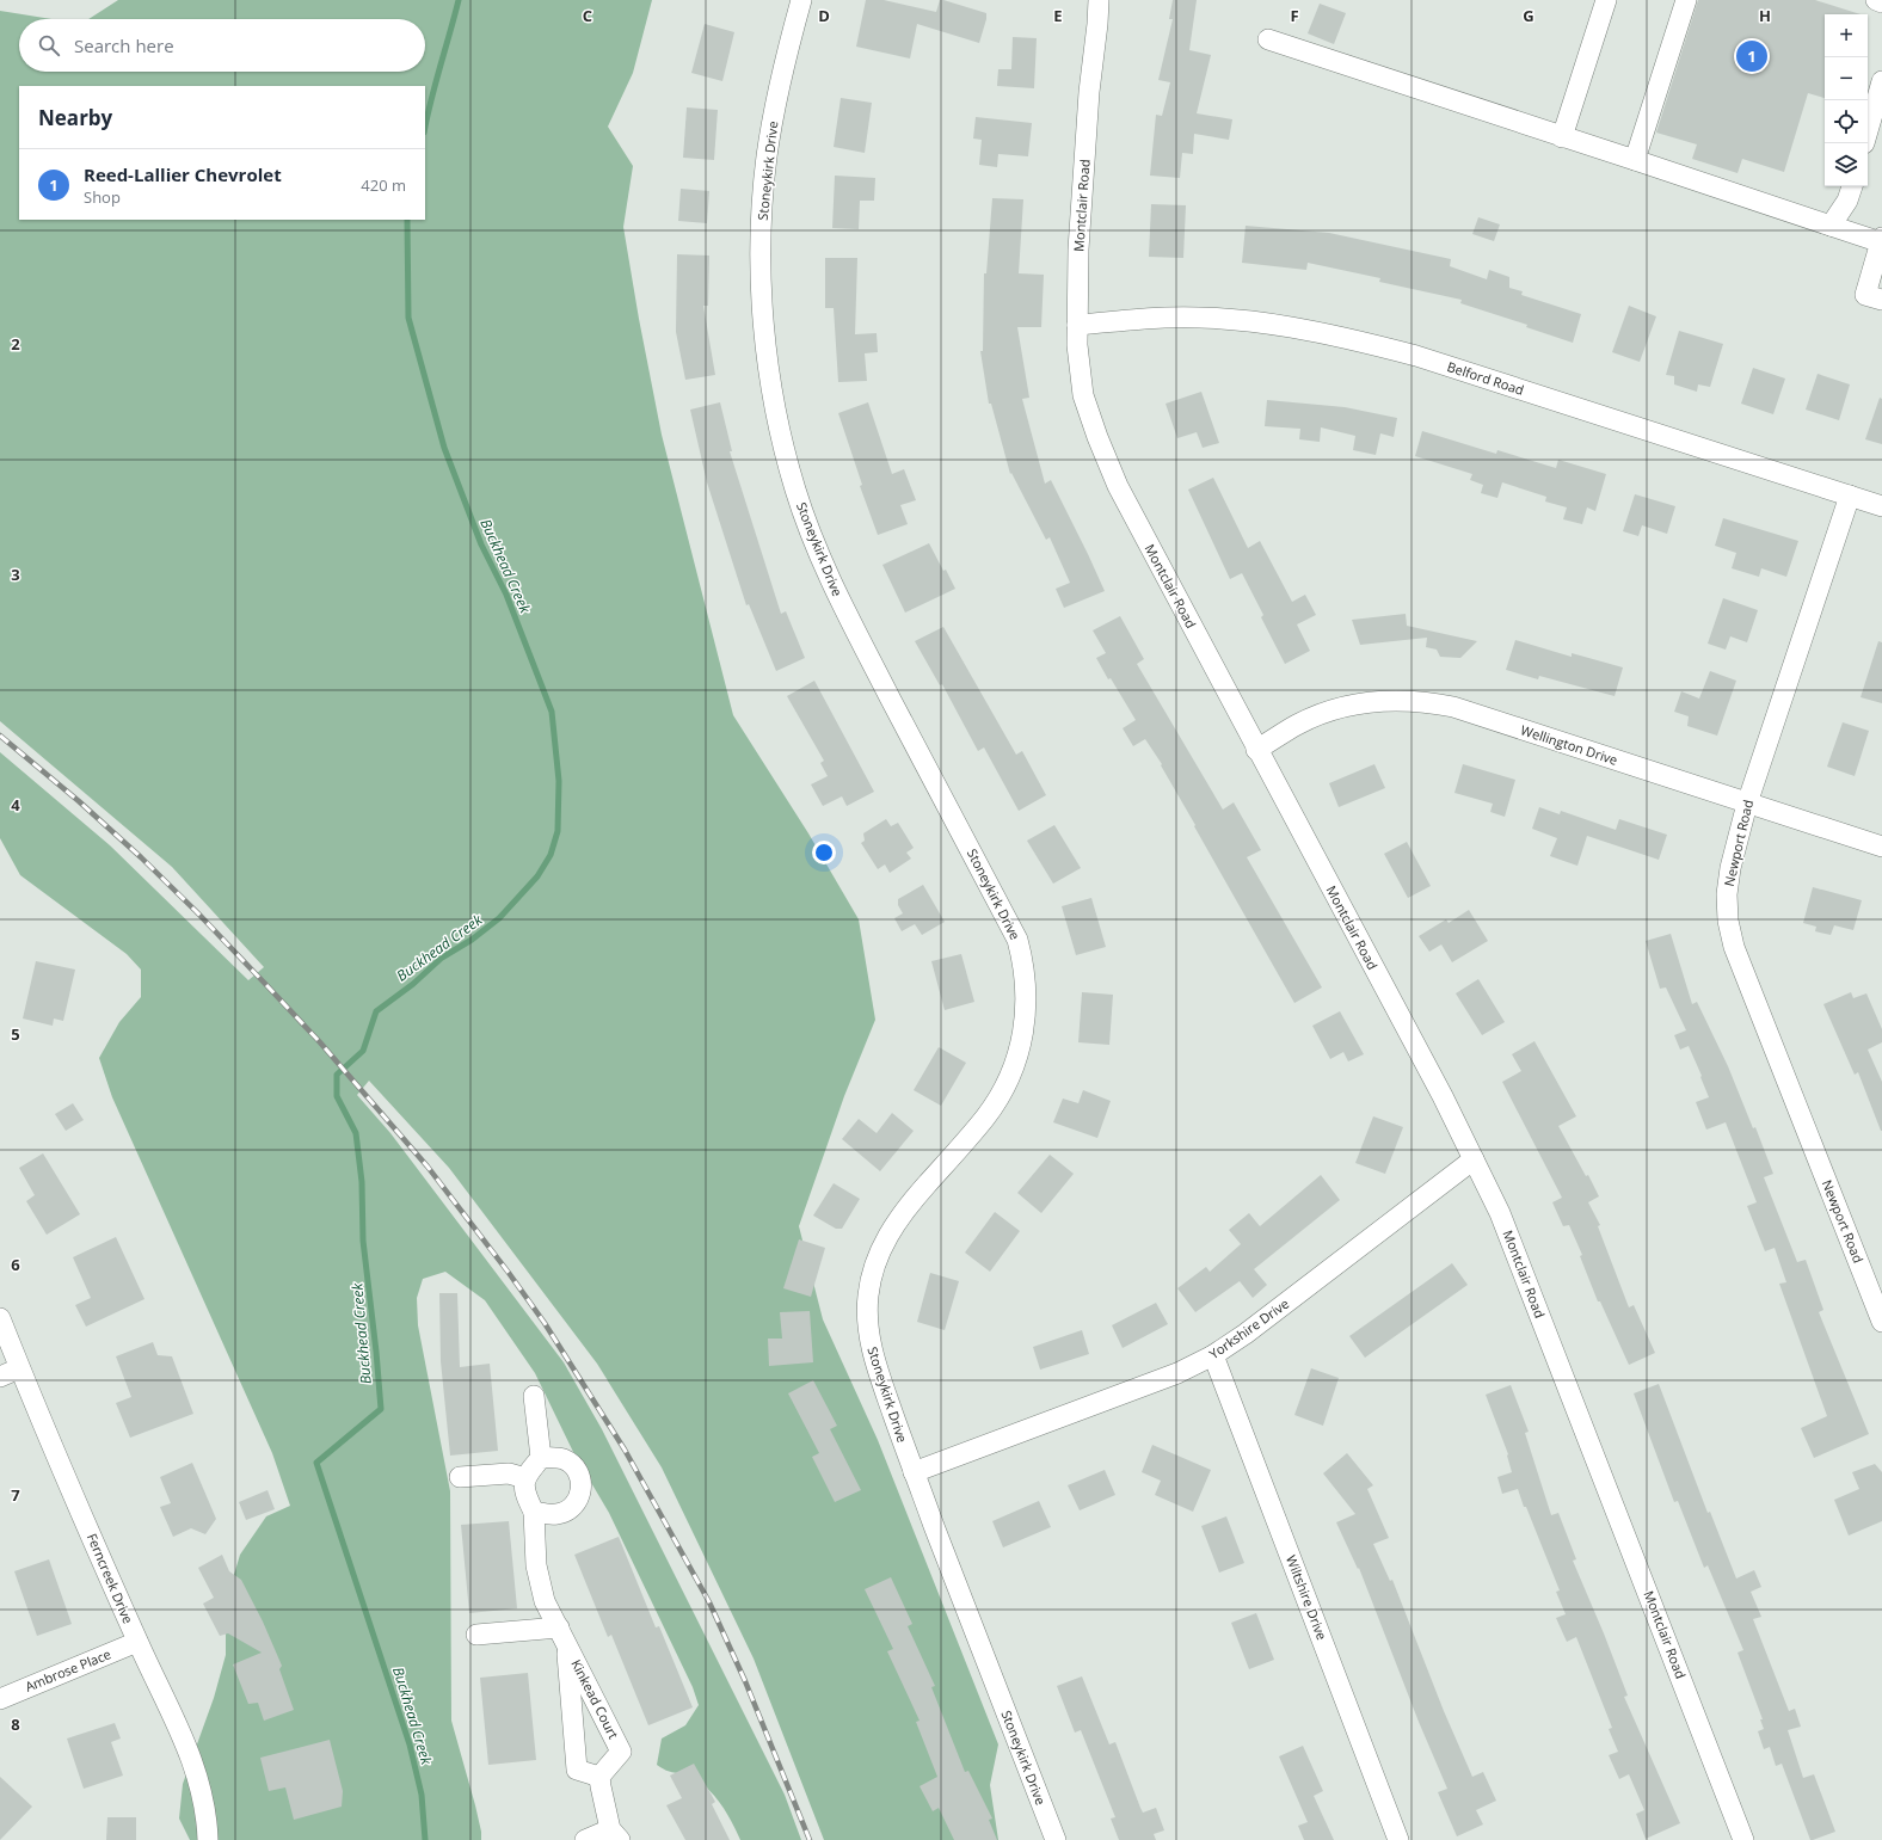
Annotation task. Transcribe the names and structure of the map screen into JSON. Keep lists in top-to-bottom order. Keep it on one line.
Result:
{"streets":{"street":["Stoneykirk Drive","Montclair Road","Belford Road","Wellington Drive","Newport Road","Yorkshire Drive","Ferncreek Drive","Wiltshire Drive","Ambrose Place","Kinkead Court"]},"crossings":[["Stoneykirk Drive","Yorkshire Drive"],["Montclair Road","Belford Road"],["Montclair Road","Wellington Drive"],["Montclair Road","Yorkshire Drive"],["Belford Road","Newport Road"],["Wellington Drive","Newport Road"],["Yorkshire Drive","Wiltshire Drive"],["Ferncreek Drive","Ambrose Place"]],"water":["Buckhead Creek"],"page":{"map_buttons":["+","−"],"search":"Search here","pins":"1","heading":"Nearby","list":[{"mark":"1","name":"Reed-Lallier Chevrolet","note":"Shop","value":"420 m"}]},"grid":{"columns":["C","D","E","F","G","H"],"rows":["2","3","4","5","6","7","8"]}}
